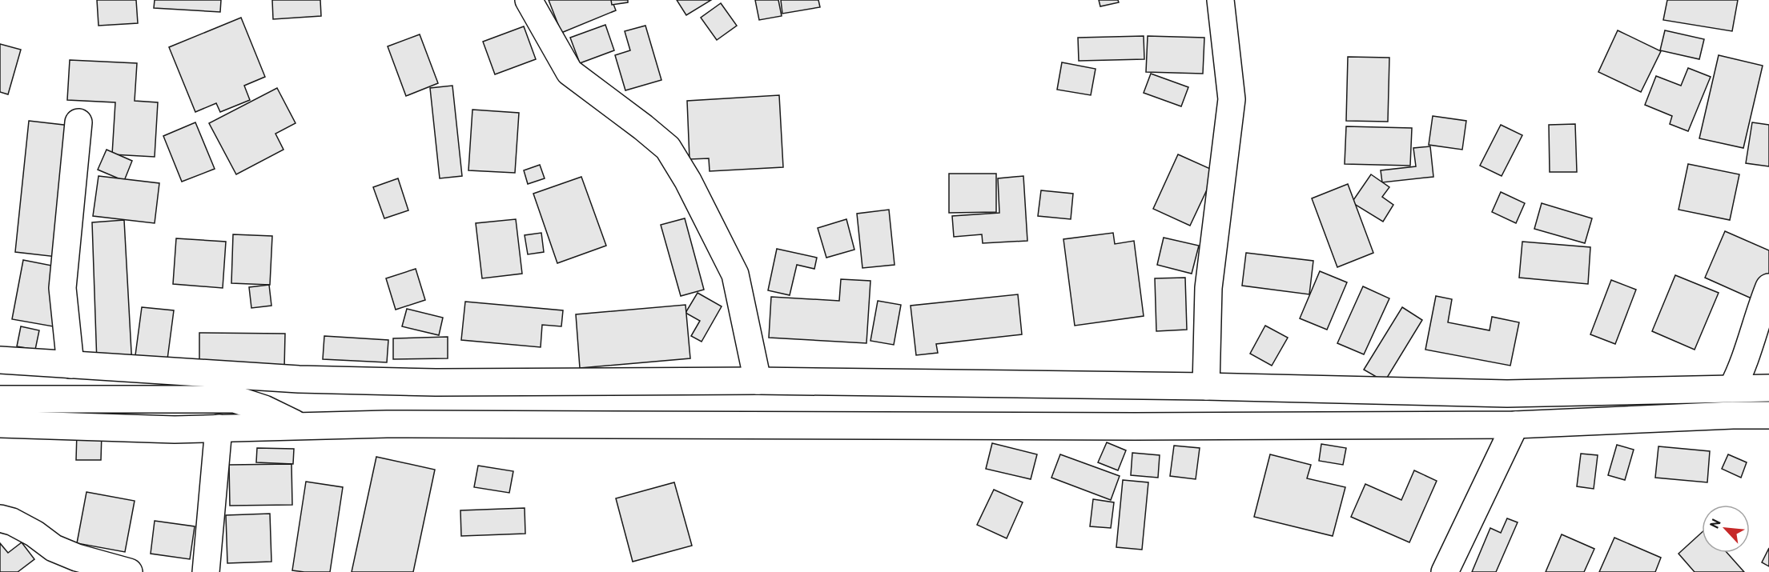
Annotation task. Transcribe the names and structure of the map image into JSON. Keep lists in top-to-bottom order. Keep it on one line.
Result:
{"north":"top left"}
